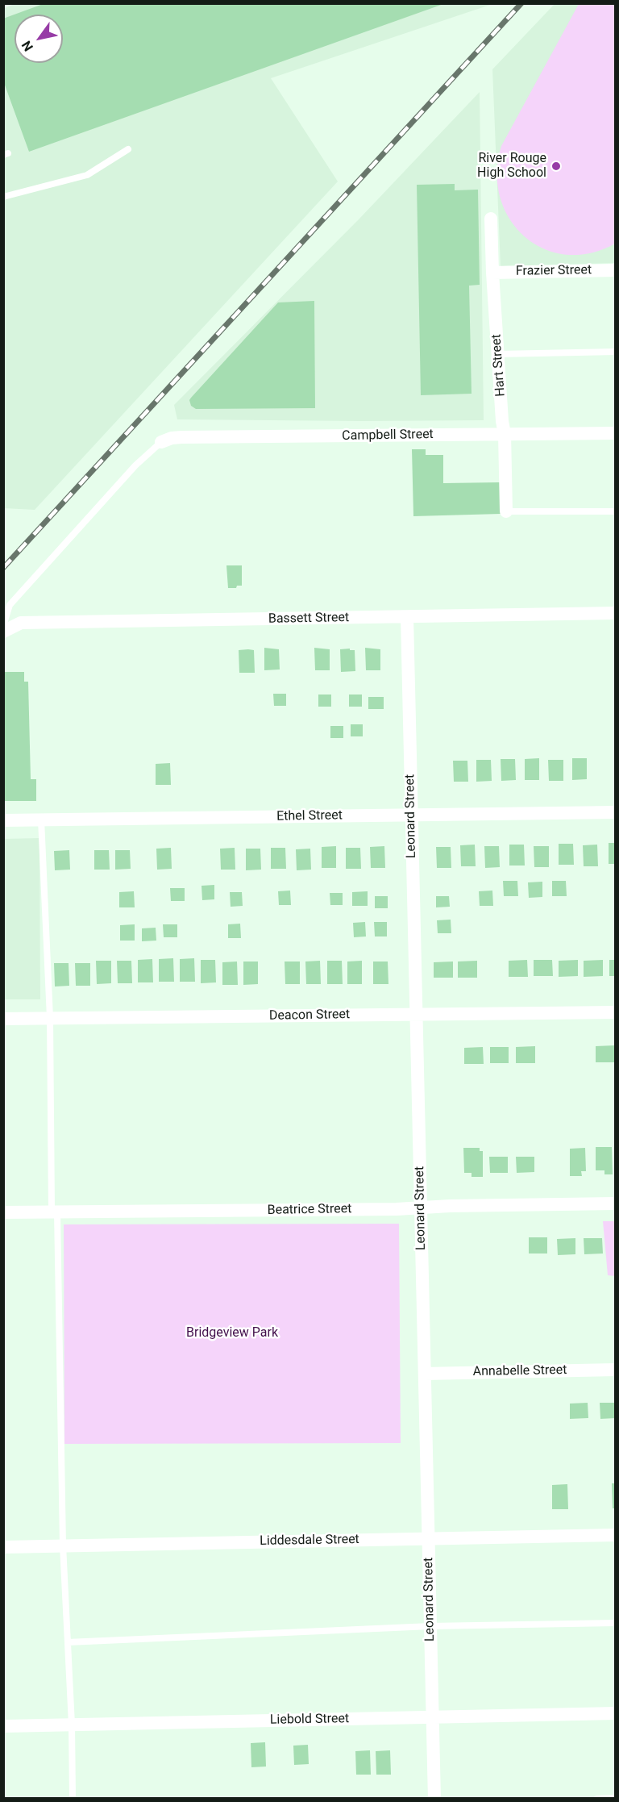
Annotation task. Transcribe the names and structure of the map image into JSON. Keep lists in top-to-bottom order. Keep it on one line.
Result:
{"streets":{"street":["Frazier Street","Hart Street","Campbell Street","Bassett Street","Ethel Street","Leonard Street","Deacon Street","Beatrice Street","Annabelle Street","Liddesdale Street","Liebold Street"]},"crossings":[["Frazier Street","Hart Street"],["Hart Street","Campbell Street"],["Bassett Street","Leonard Street"],["Ethel Street","Leonard Street"],["Leonard Street","Deacon Street"],["Leonard Street","Beatrice Street"],["Leonard Street","Annabelle Street"],["Leonard Street","Liddesdale Street"],["Leonard Street","Liebold Street"]],"parks":["Bridgeview Park"],"places":["River Rouge High School"],"north":"bottom left"}
